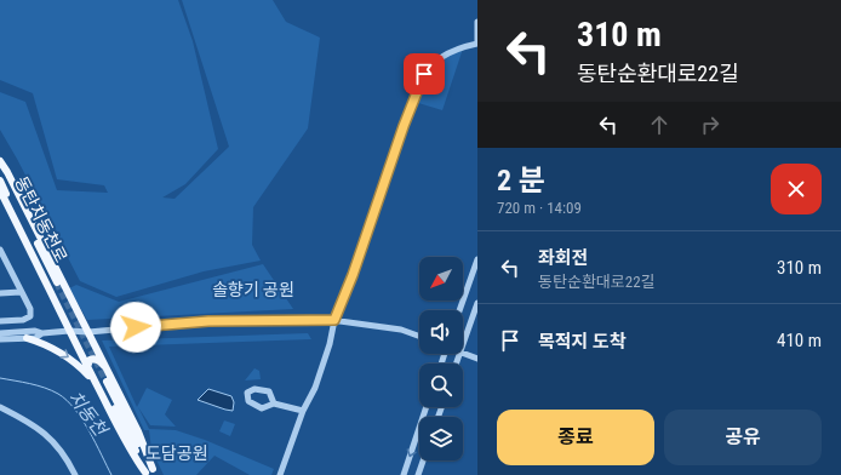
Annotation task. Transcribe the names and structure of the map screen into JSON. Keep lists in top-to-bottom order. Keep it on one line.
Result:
{"streets":{"main road":["동탄치동천로"]},"water":["치동천"],"parks":["솔향기 공원","도담공원"],"north":"bottom left","page":{"turn":["310 m","동탄순환대로22길"],"heading":["2 분","720 m · 14:09"],"list":[{"name":"좌회전","note":"동탄순환대로22길","value":"310 m"},{"name":"목적지 도착","value":"410 m"}],"buttons":["종료","공유"]}}
